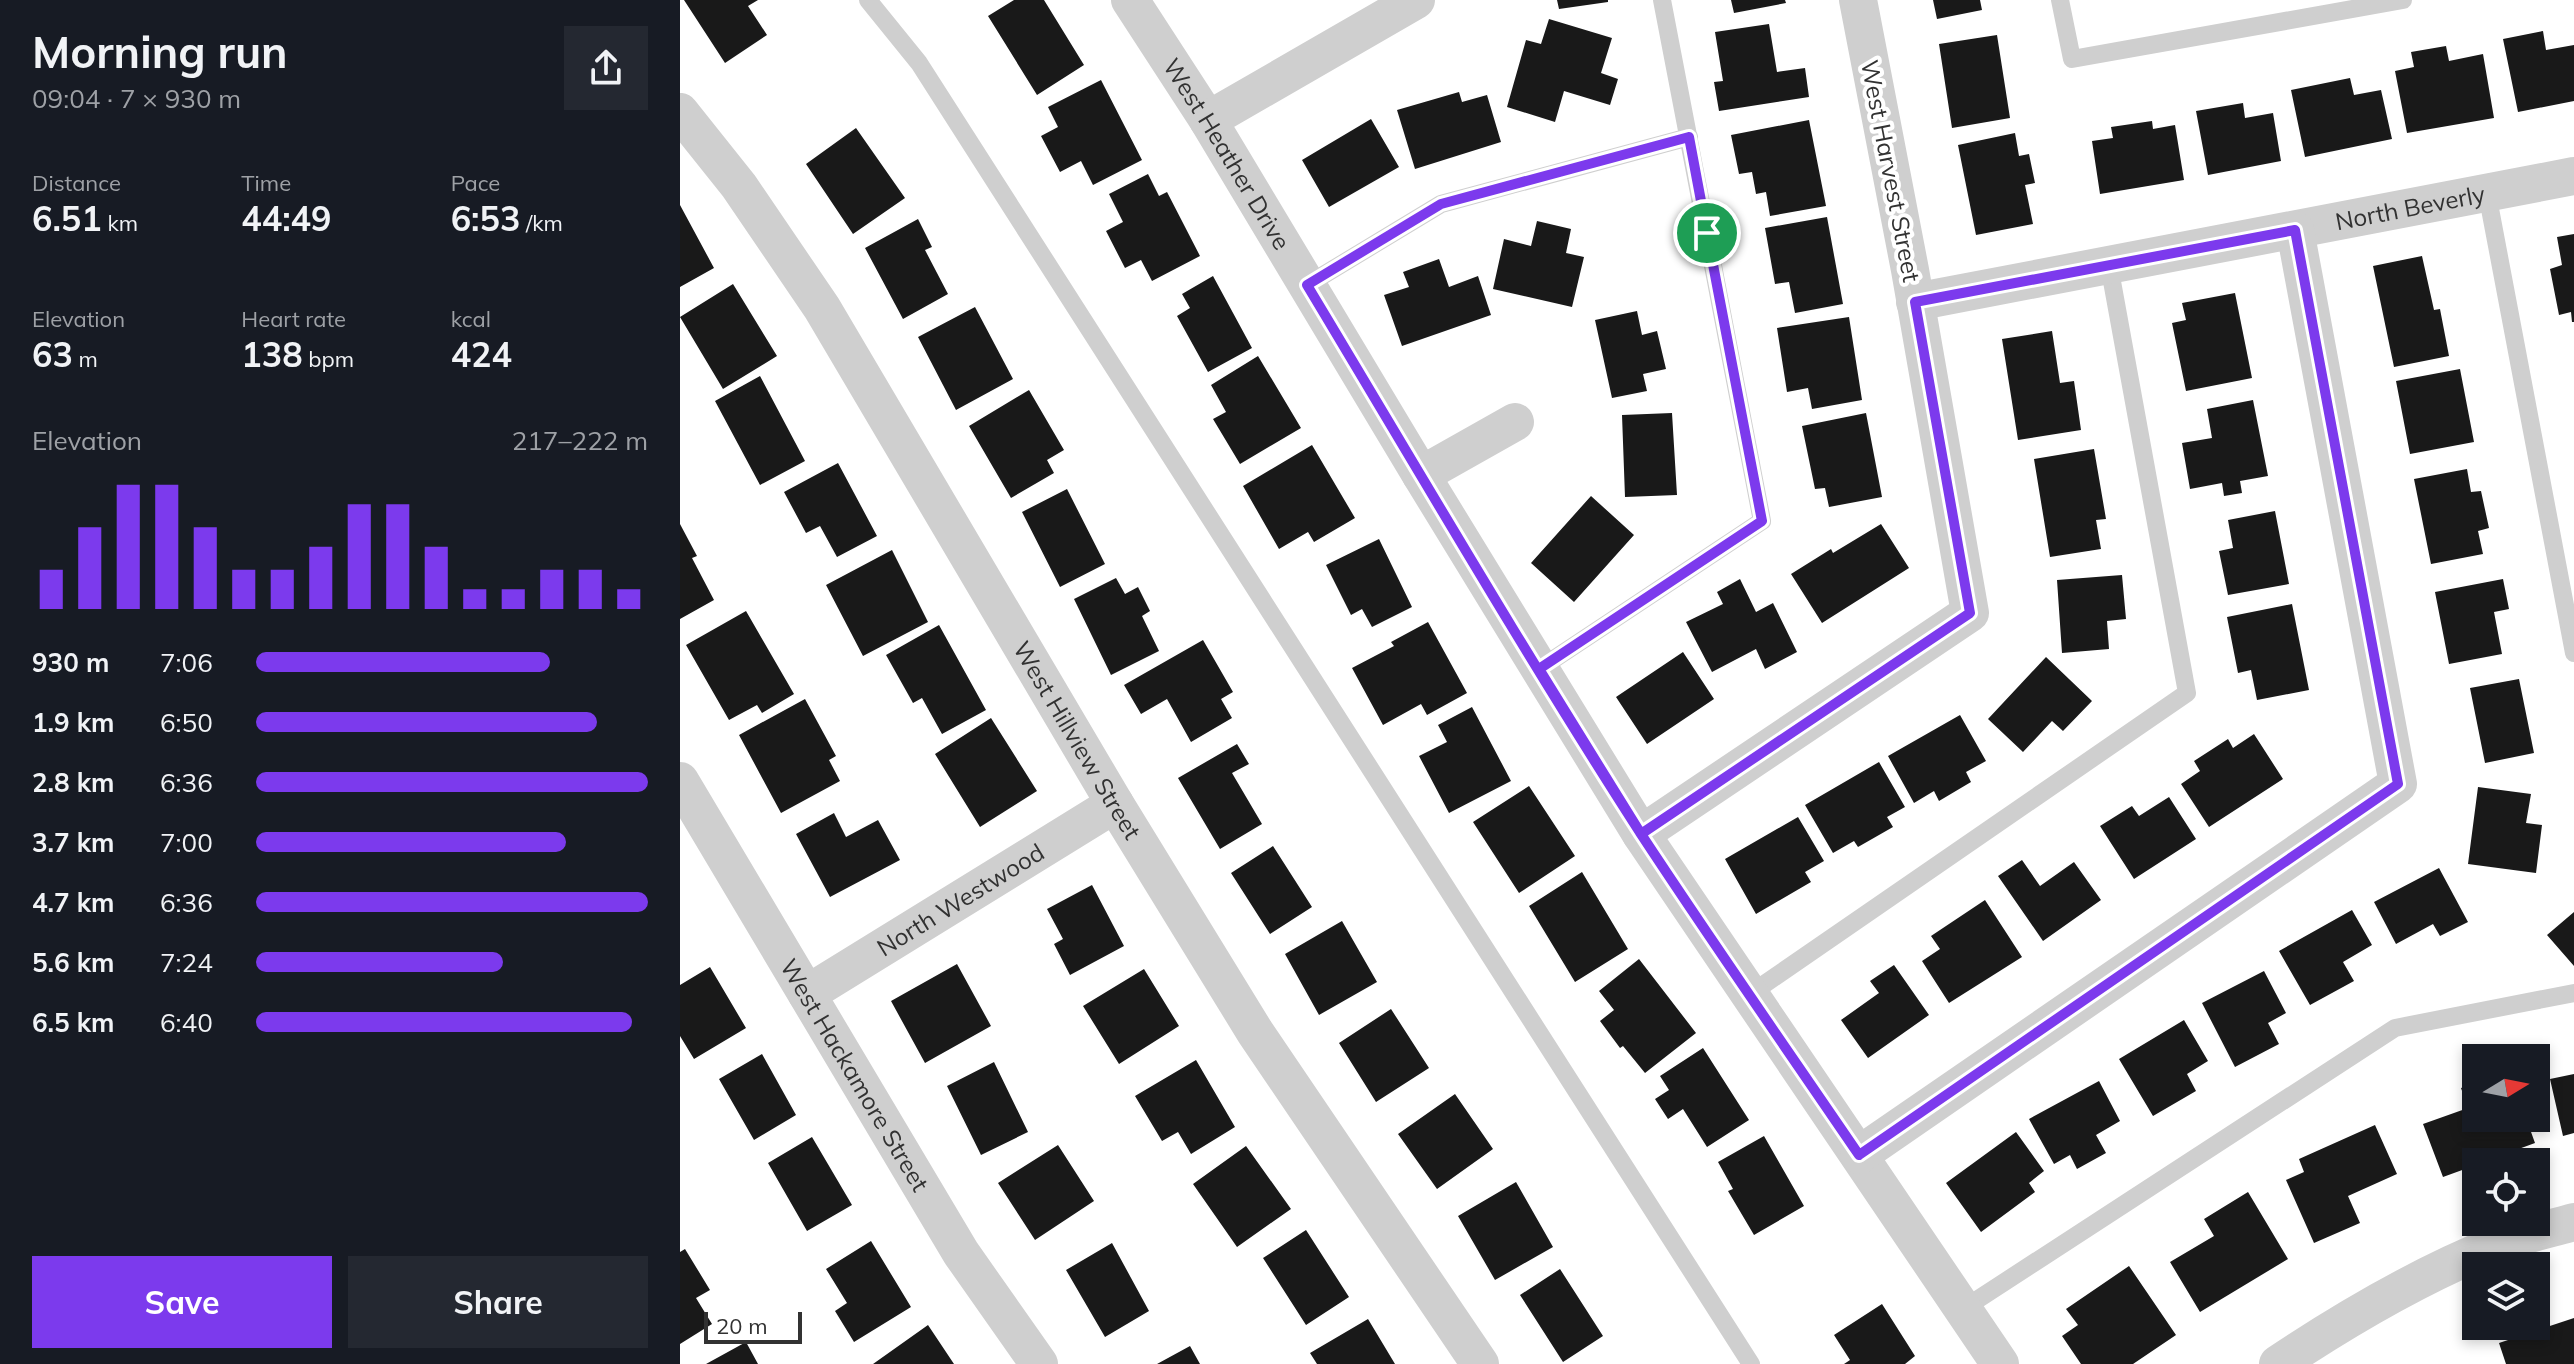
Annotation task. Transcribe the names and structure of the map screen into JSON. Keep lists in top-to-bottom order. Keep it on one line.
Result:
{"streets":{"street":["West Heather Drive","West Harvest Street","North Beverly","West Hillview Street","North Westwood","West Hackamore Street"]},"crossings":[["West Heather Drive","West Harvest Street"],["West Harvest Street","North Beverly"],["West Hillview Street","North Westwood"],["North Westwood","West Hackamore Street"]],"scale_bar":"20 m","north":"right","page":{"heading":["Morning run","09:04 · 7 × 930 m"],"stats":[["Distance","6.51 km"],["Time","44:49"],["Pace","6:53 /km"],["Elevation","63 m"],["Heart rate","138 bpm"],["kcal","424"]],"chart":["Elevation","217–222 m"],"list":[{"name":"930 m","note":"7:06"},{"name":"1.9 km","note":"6:50"},{"name":"2.8 km","note":"6:36"},{"name":"3.7 km","note":"7:00"},{"name":"4.7 km","note":"6:36"},{"name":"5.6 km","note":"7:24"},{"name":"6.5 km","note":"6:40"}],"buttons":["Save","Share"],"scale":"20 m"}}
